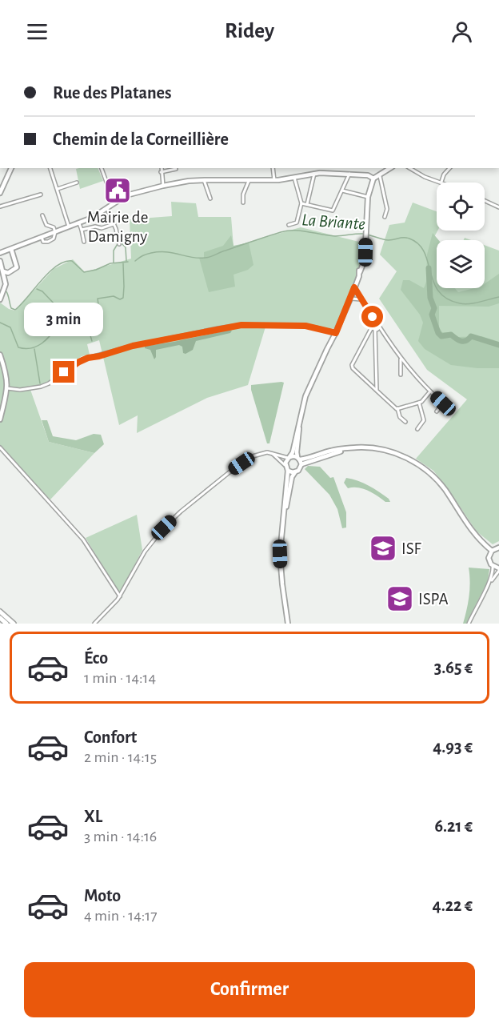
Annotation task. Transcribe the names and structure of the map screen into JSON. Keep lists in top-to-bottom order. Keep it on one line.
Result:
{"water":["La Briante"],"places":{"public building":["Mairie de Damigny"],"school or university":["ISF","ISPA"]},"page":{"header":"Ridey","banner":["Rue des Platanes","Chemin de la Corneillière"],"bubble":"3 min","list":[{"name":"Éco","note":"1 min · 14:14","value":"3.65 €"},{"name":"Confort","note":"2 min · 14:15","value":"4.93 €"},{"name":"XL","note":"3 min · 14:16","value":"6.21 €"},{"name":"Moto","note":"4 min · 14:17","value":"4.22 €"}],"buttons":"Confirmer"}}
